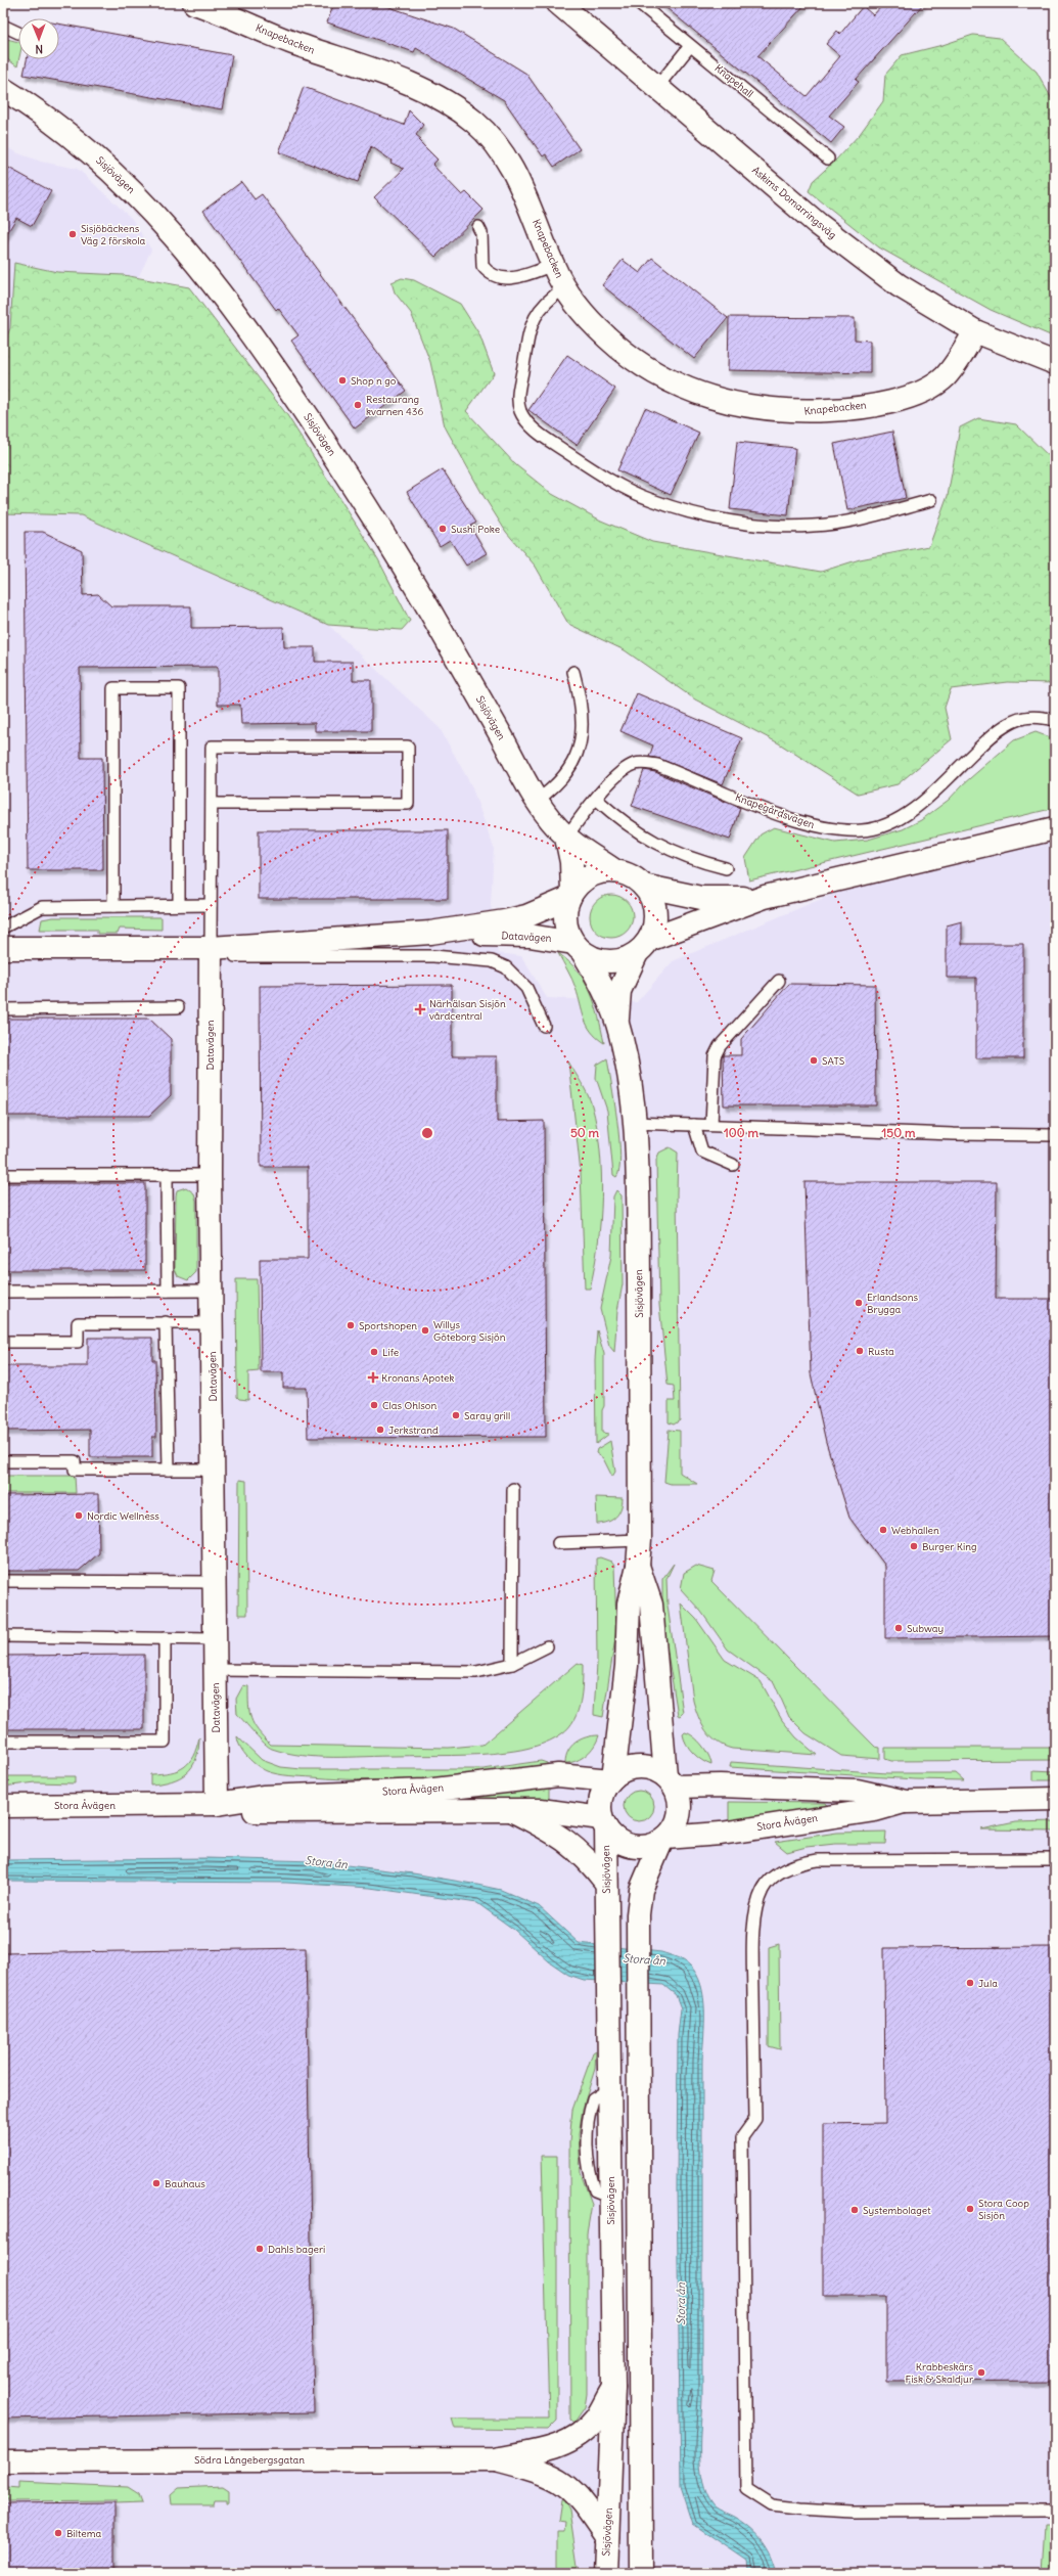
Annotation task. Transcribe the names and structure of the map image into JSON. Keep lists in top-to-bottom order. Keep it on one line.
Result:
{"streets":{"street":["Knapebacken","Sisjövägen","Askims Domarringsväg","Datavägen","Stora Åvägen","Södra Långebergsgatan"],"lane":["Knapehall","Knapegårdsvägen"]},"crossings":[["Knapebacken","Askims Domarringsväg"],["Sisjövägen","Knapegårdsvägen"],["Sisjövägen","Datavägen"],["Sisjövägen","Stora Åvägen"],["Sisjövägen","Södra Långebergsgatan"],["Datavägen","Stora Åvägen"]],"water":["Stora ån"],"places":{"other":["Sisjöbäckens Väg 2 förskola","Shop n go","Restaurang kvarnen 436","Sushi Poke","SATS","Erlandsons Brygga","Sportshopen","Willys Göteborg Sisjön","Rusta","Life","Clas Ohlson","Saray grill","Jerkstrand","Nordic Wellness","Webhallen","Burger King","Subway","Jula","Bauhaus","Stora Coop Sisjön","Systembolaget","Dahls bageri","Krabbeskärs Fisk & Skaldjur","Biltema"],"health":["Närhälsan Sisjön vårdcentral","Kronans Apotek"]},"north":"bottom","rings":["50 m","100 m","150 m"]}
